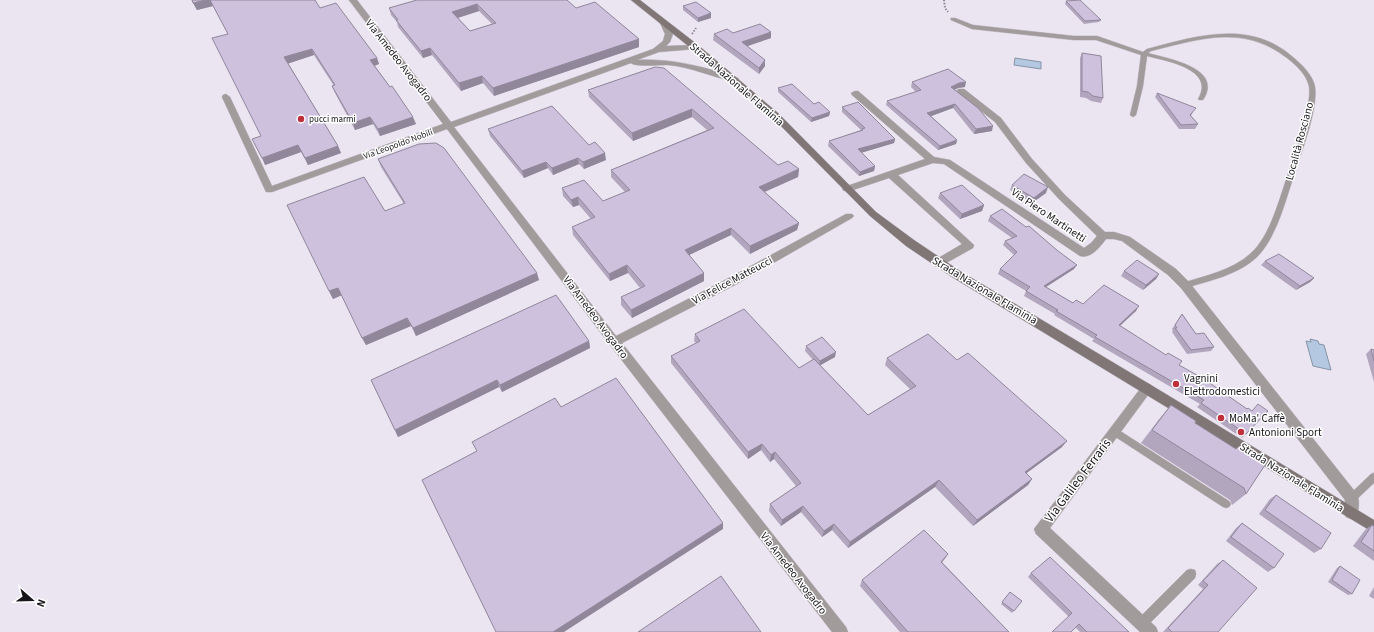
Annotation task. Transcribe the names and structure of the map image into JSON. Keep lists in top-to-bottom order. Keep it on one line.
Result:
{"streets":{"main road":["Strada Nazionale Flaminia"],"street":["Via Amedeo Avogadro","Via Leopoldo Nobili","Via Piero Martinetti","Via Felice Matteucci","Via Galileo Ferraris"],"lane":["Località Rosciano"]},"crossings":[["Via Amedeo Avogadro","Via Leopoldo Nobili"],["Via Amedeo Avogadro","Via Felice Matteucci"],["Strada Nazionale Flaminia","Via Leopoldo Nobili"],["Strada Nazionale Flaminia","Via Galileo Ferraris"]],"places":["pucci marmi","Vagnini Elettrodomestici","MoMa' Caffè","Antonioni Sport"],"north":"right"}
